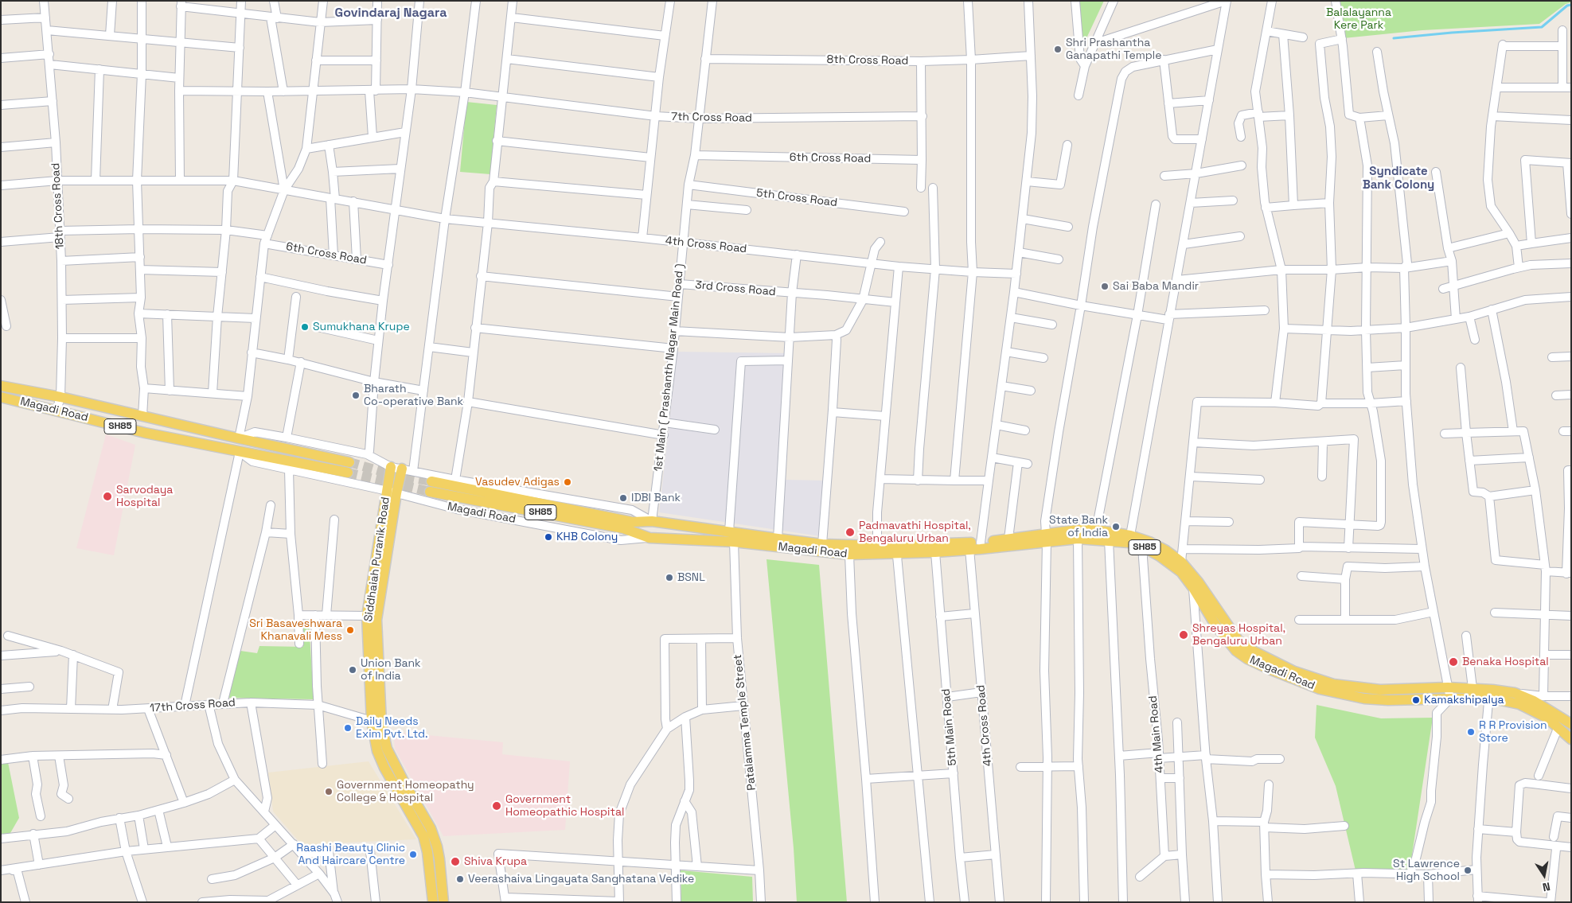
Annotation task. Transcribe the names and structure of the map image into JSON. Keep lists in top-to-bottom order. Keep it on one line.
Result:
{"streets":{"main road":["Magadi Road","SH85","Siddhaiah Puranik Road"],"street":["8th Cross Road","7th Cross Road","6th Cross Road","5th Cross Road","18th Cross Road","4th Cross Road","3rd Cross Road","1st Main ( Prashanth Nagar Main Road )","17th Cross Road","Patalamma Temple Street","5th Main Road","4th Main Road"]},"crossings":[["8th Cross Road","1st Main ( Prashanth Nagar Main Road )"],["7th Cross Road","1st Main ( Prashanth Nagar Main Road )"],["6th Cross Road","18th Cross Road"],["6th Cross Road","1st Main ( Prashanth Nagar Main Road )"],["5th Cross Road","1st Main ( Prashanth Nagar Main Road )"],["18th Cross Road","4th Cross Road"],["18th Cross Road","Magadi Road"],["4th Cross Road","1st Main ( Prashanth Nagar Main Road )"],["4th Cross Road","Magadi Road"],["3rd Cross Road","1st Main ( Prashanth Nagar Main Road )"],["1st Main ( Prashanth Nagar Main Road )","Magadi Road"],["1st Main ( Prashanth Nagar Main Road )","SH85"],["Magadi Road","SH85"],["Magadi Road","Siddhaiah Puranik Road"],["Magadi Road","Patalamma Temple Street"],["Magadi Road","5th Main Road"],["Magadi Road","4th Main Road"],["Siddhaiah Puranik Road","17th Cross Road"]],"districts":["Govindaraj Nagara","Syndicate Bank Colony"],"parks":["Balalayanna Kere Park"],"places":["Shri Prashantha Ganapathi Temple","Sai Baba Mandir","Sumukhana Krupe","Bharath Co-operative Bank","Vasudev Adigas","Sarvodaya Hospital","IDBI Bank","State Bank of India","Padmavathi Hospital, Bengaluru Urban","KHB Colony","BSNL","Sri Basaveshwara Khanavali Mess","Shreyas Hospital, Bengaluru Urban","Benaka Hospital","Union Bank of India","Kamakshipalya","Daily Needs Exim Pvt. Ltd.","R R Provision Store","Government Homeopathy College & Hospital","Government Homeopathic Hospital","Raashi Beauty Clinic And Haircare Centre","Shiva Krupa","St Lawrence High School","Veerashaiva Lingayata Sanghatana Vedike"],"north":"bottom"}
